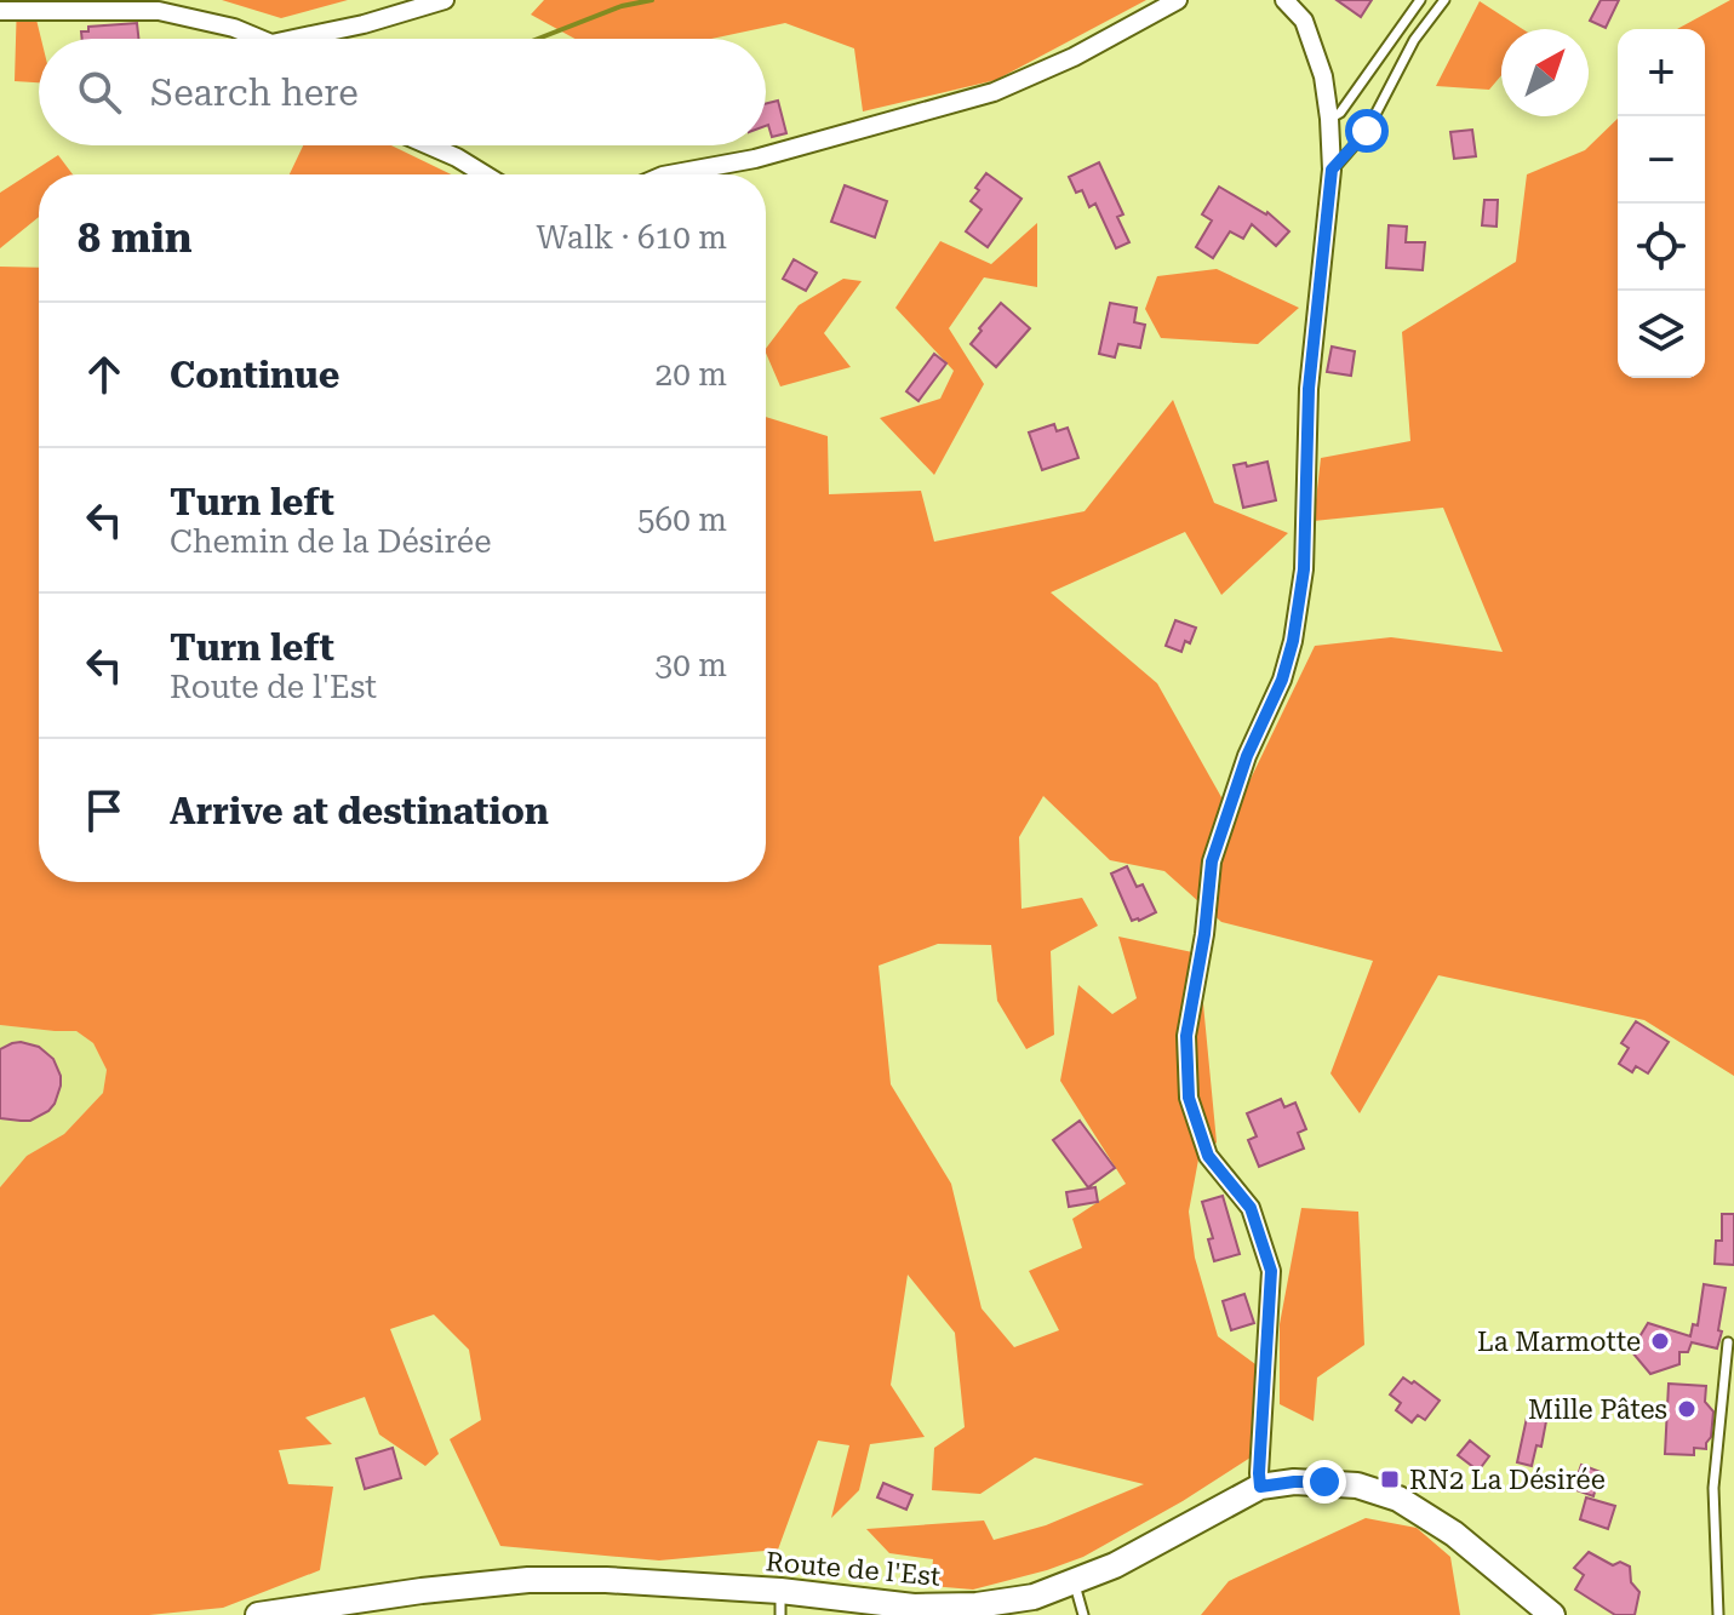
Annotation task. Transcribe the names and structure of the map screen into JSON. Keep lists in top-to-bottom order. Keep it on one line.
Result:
{"streets":{"main road":["Route de l'Est"]},"places":{"other":["La Marmotte","Mille Pâtes"],"transit":["RN2 La Désirée"]},"north":"top right","page":{"map_buttons":["+","−"],"search":"Search here","heading":["8 min","Walk · 610 m"],"list":[["Continue","20 m"],["Turn left","Chemin de la Désirée","560 m"],["Turn left","Route de l'Est","30 m"],"Arrive at destination"]}}
